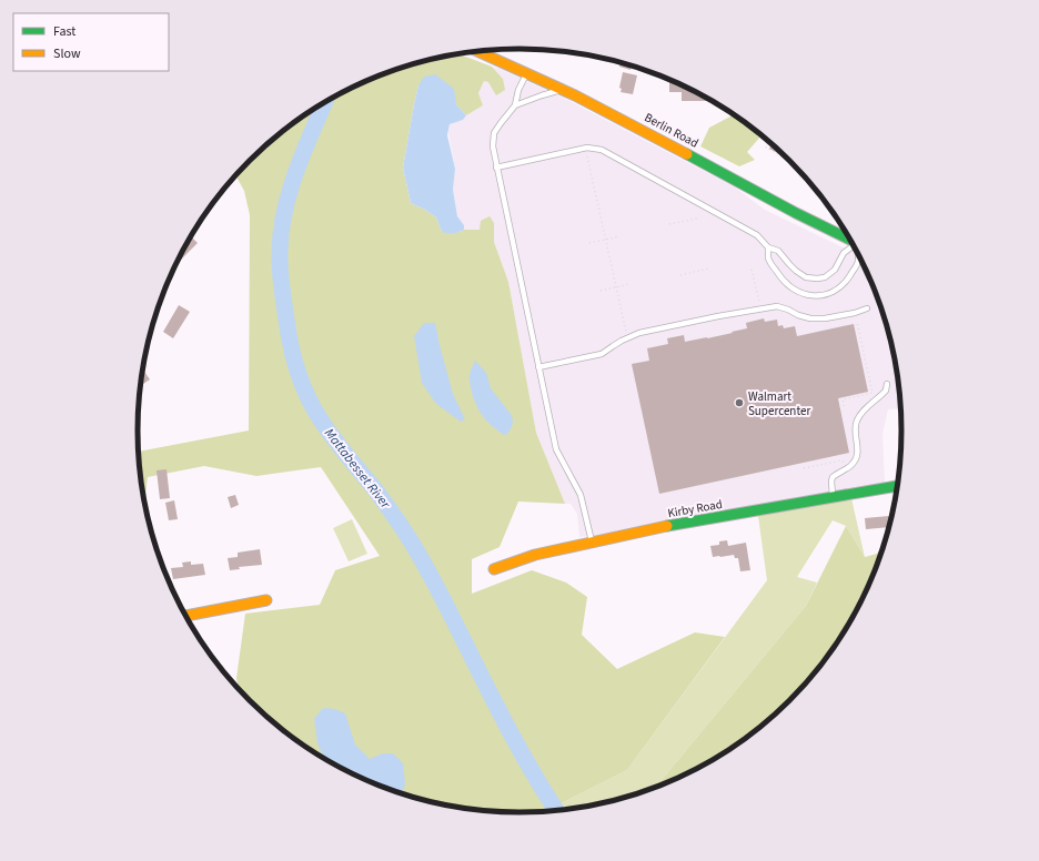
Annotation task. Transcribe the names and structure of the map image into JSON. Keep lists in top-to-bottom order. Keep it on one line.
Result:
{"streets":{"street":["Berlin Road","Kirby Road"]},"water":["Mattabesset River"],"places":["Walmart Supercenter"],"legend":["Fast","Slow"]}
